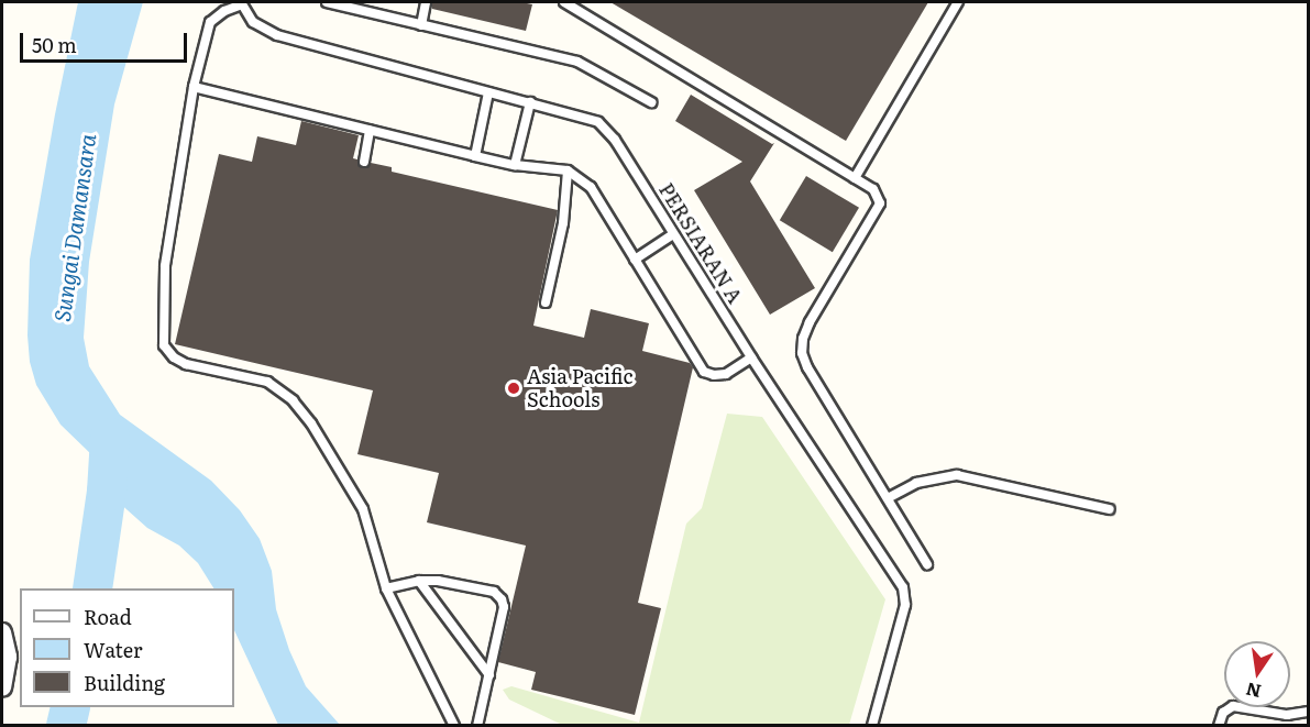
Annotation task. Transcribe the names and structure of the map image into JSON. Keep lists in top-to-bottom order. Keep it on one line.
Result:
{"streets":{"lane":["PERSIARAN A"]},"water":["Sungai Damansara"],"places":["Asia Pacific Schools"],"legend":["Road","Water","Building"],"scale_bar":"50 m","north":"bottom"}
